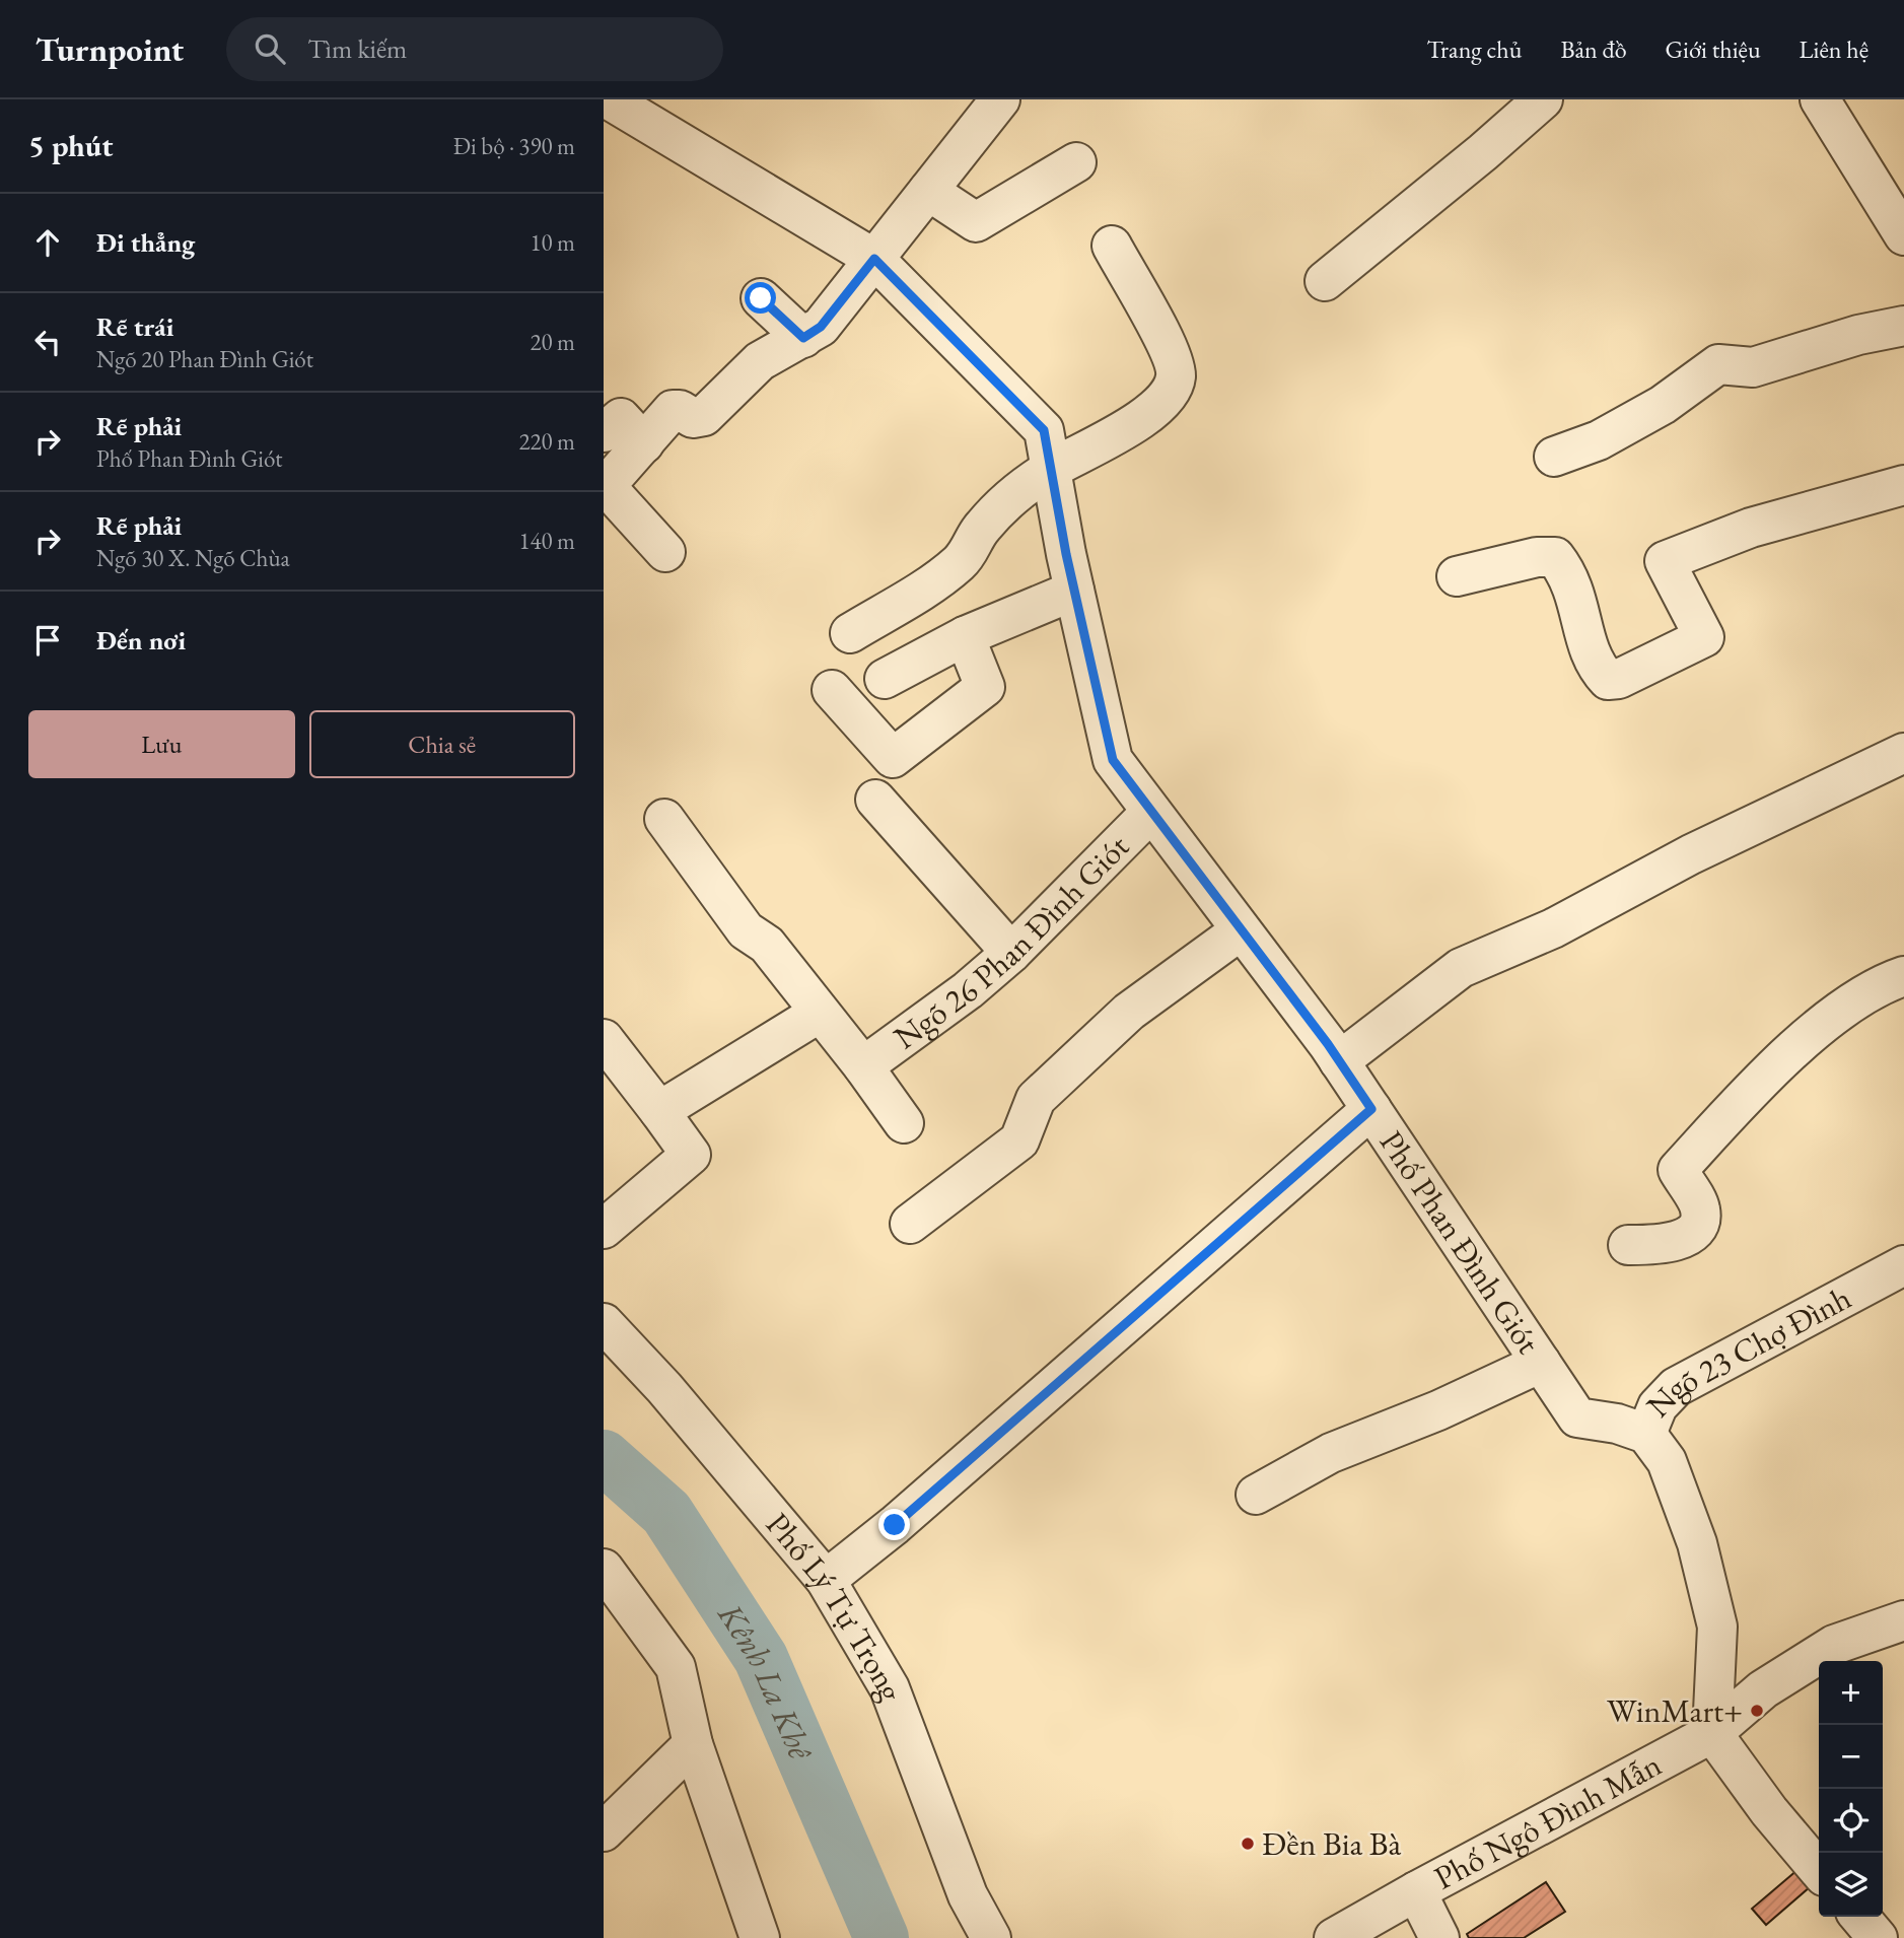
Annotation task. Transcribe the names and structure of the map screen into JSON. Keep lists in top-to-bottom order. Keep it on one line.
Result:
{"streets":{"street":["Ngõ 26 Phan Đình Giót","Phố Phan Đình Giót","Ngõ 23 Chợ Đình","Phố Lý Tự Trọng","Phố Ngô Đình Mẫn"]},"crossings":[["Ngõ 26 Phan Đình Giót","Phố Phan Đình Giót"],["Phố Phan Đình Giót","Ngõ 23 Chợ Đình"]],"water":["Kênh La Khê"],"places":["WinMart+","Đền Bia Bà"],"page":{"header":"Turnpoint","search":"Tìm kiếm","nav":["Trang chủ","Bản đồ","Giới thiệu","Liên hệ"],"heading":["5 phút","Đi bộ · 390 m"],"list":[["Đi thẳng","10 m"],["Rẽ trái","Ngõ 20 Phan Đình Giót","20 m"],["Rẽ phải","Phố Phan Đình Giót","220 m"],["Rẽ phải","Ngõ 30 X. Ngõ Chùa","140 m"],"Đến nơi"],"buttons":["Lưu","Chia sẻ"],"map_buttons":["+","−"]}}
